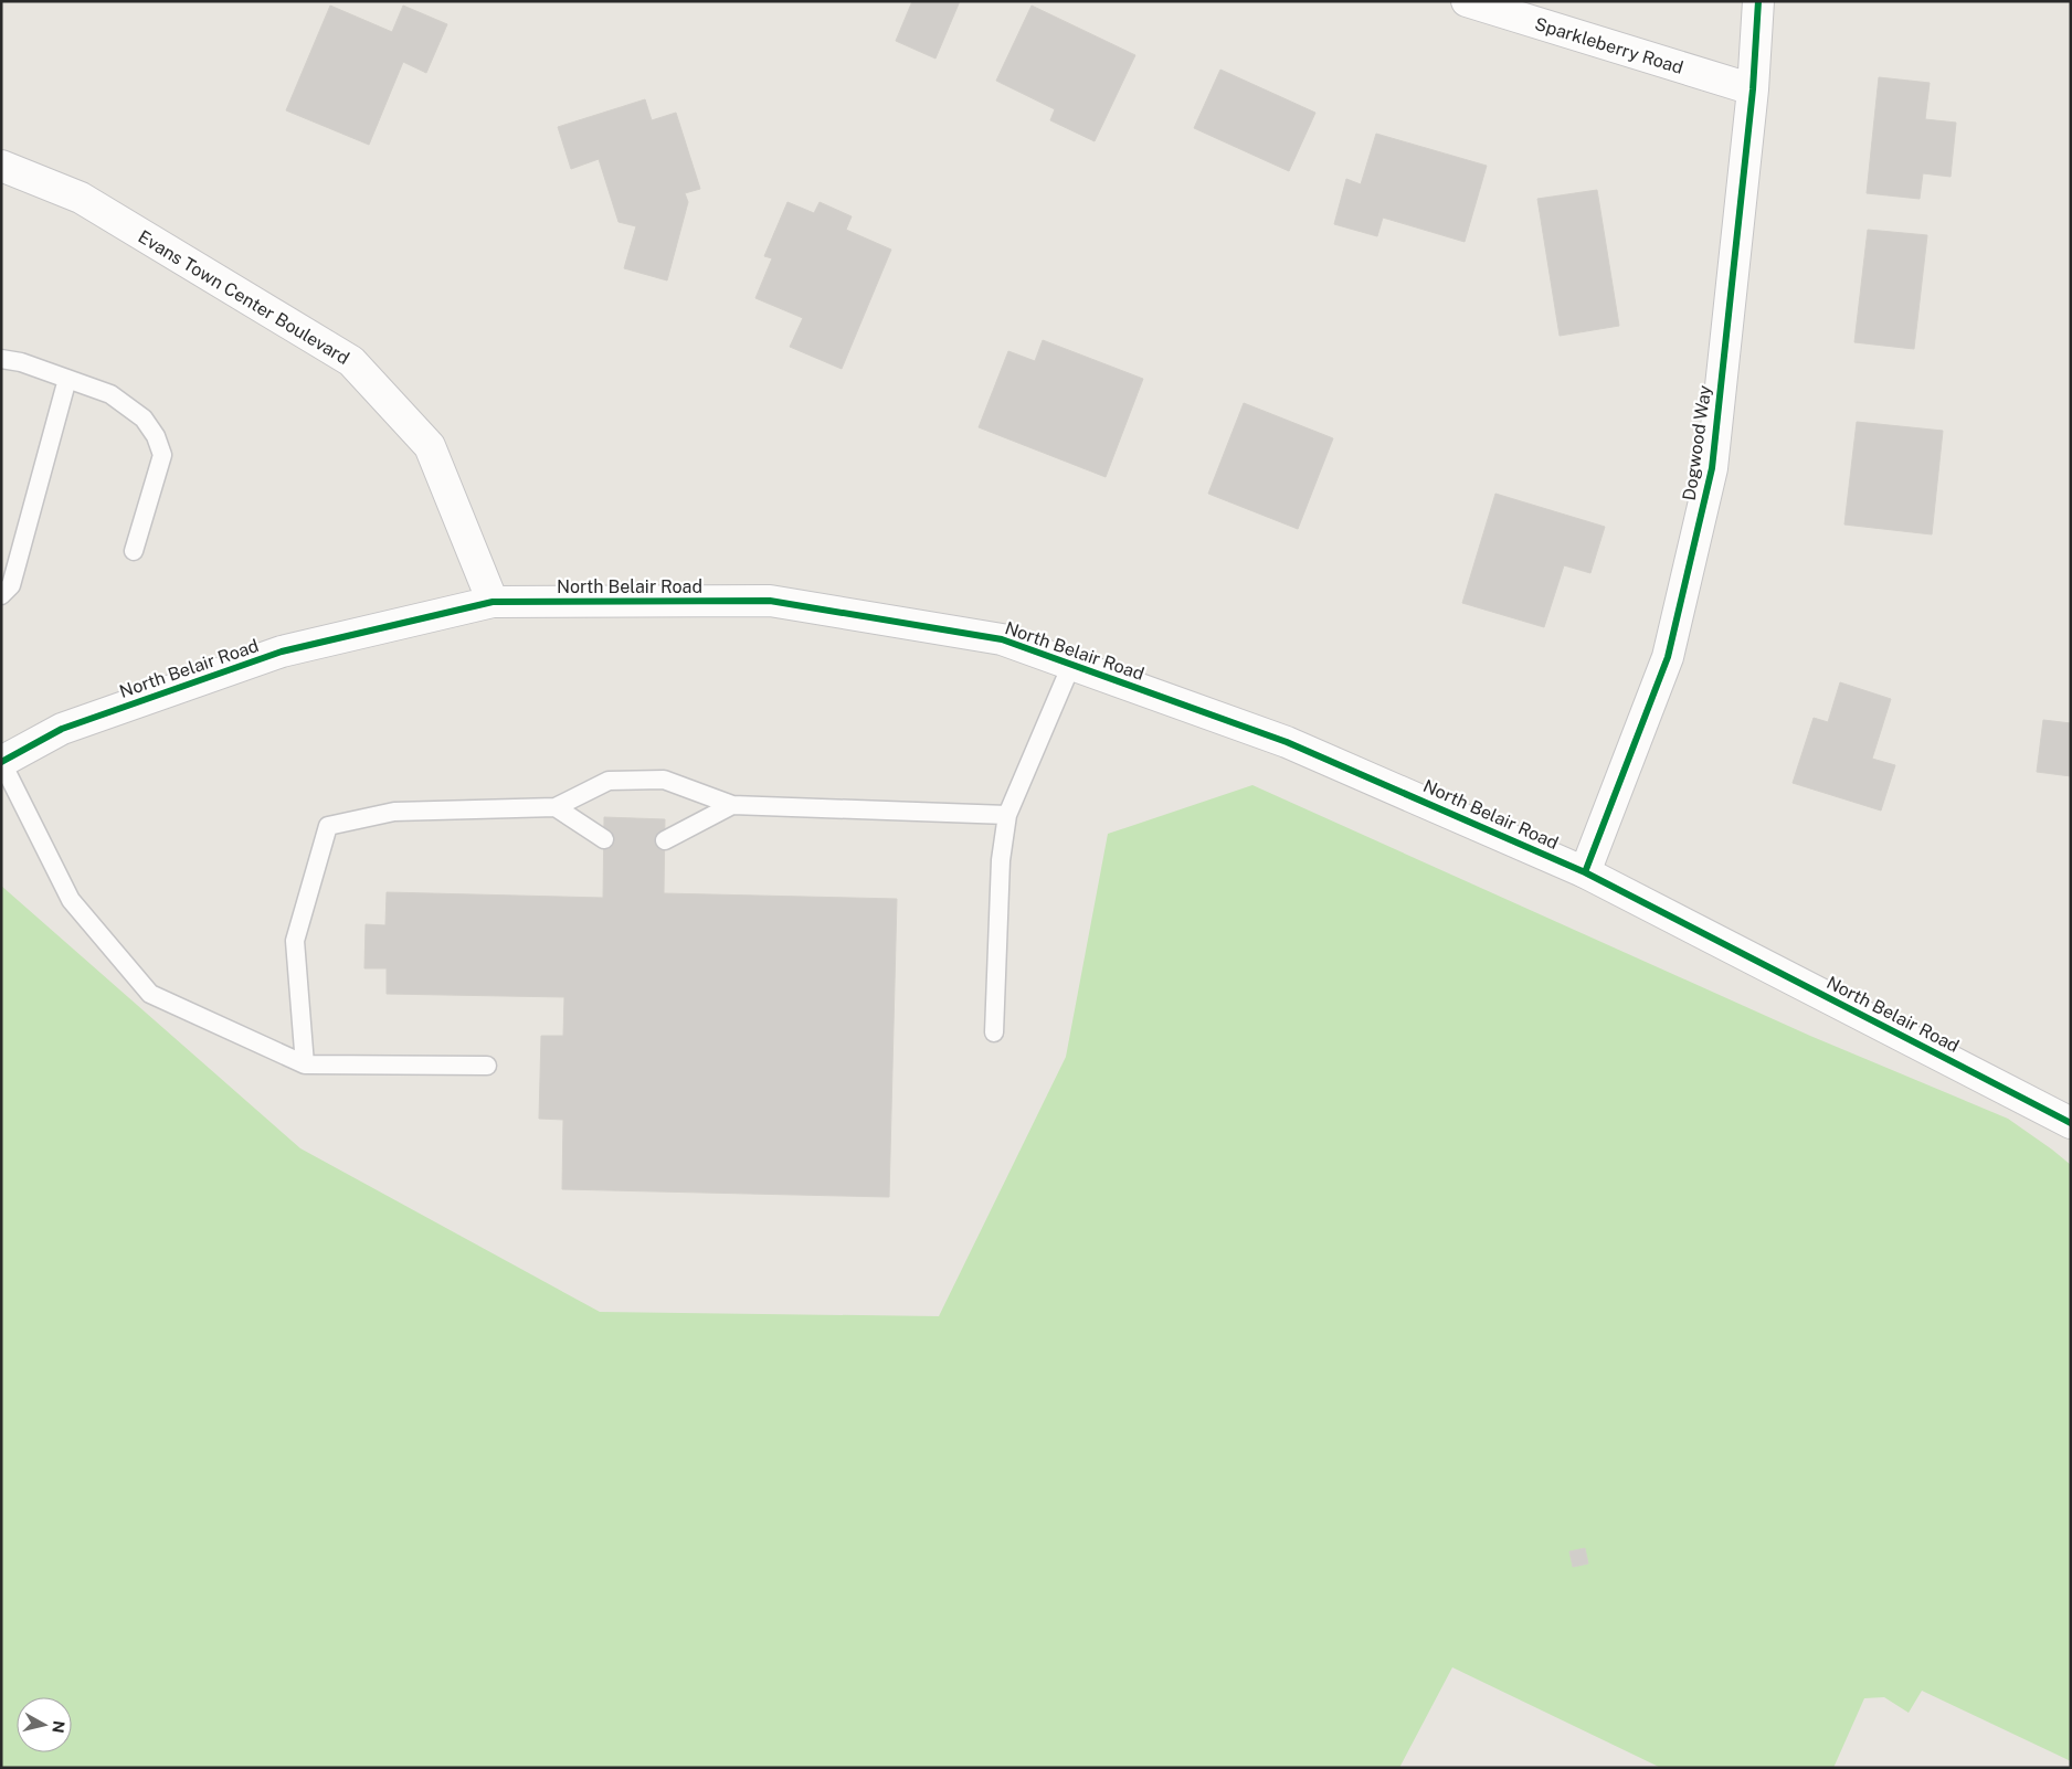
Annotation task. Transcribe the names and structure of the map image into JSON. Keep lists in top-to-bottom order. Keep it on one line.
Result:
{"streets":{"street":["Sparkleberry Road","Evans Town Center Boulevard","Dogwood Way","North Belair Road"]},"crossings":[["Sparkleberry Road","Dogwood Way"],["Evans Town Center Boulevard","North Belair Road"],["Dogwood Way","North Belair Road"]],"north":"right"}
